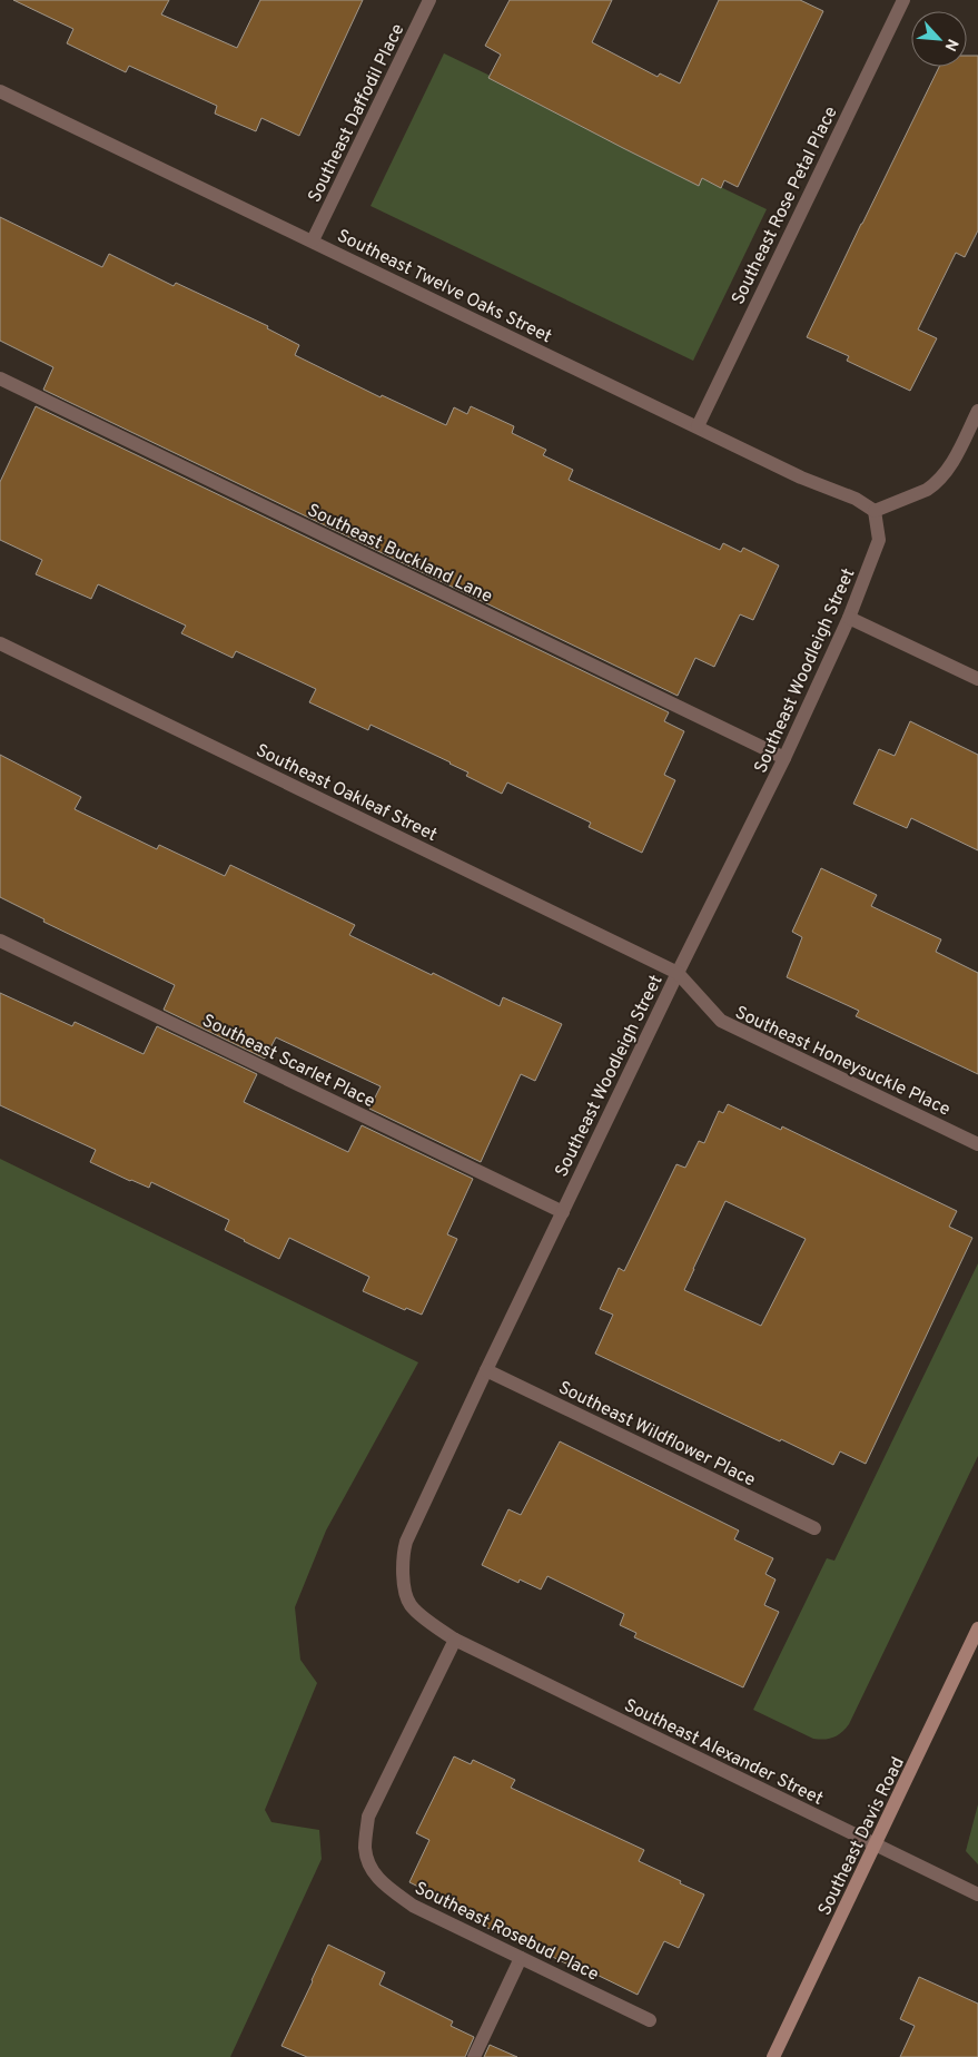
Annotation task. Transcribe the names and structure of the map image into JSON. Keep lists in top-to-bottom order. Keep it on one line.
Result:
{"streets":{"street":["Southeast Daffodil Place","Southeast Rose Petal Place","Southeast Twelve Oaks Street","Southeast Buckland Lane","Southeast Woodleigh Street","Southeast Oakleaf Street","Southeast Scarlet Place","Southeast Honeysuckle Place","Southeast Wildflower Place","Southeast Alexander Street","Southeast Davis Road","Southeast Rosebud Place"]},"crossings":[["Southeast Daffodil Place","Southeast Twelve Oaks Street"],["Southeast Rose Petal Place","Southeast Twelve Oaks Street"],["Southeast Twelve Oaks Street","Southeast Woodleigh Street"],["Southeast Buckland Lane","Southeast Woodleigh Street"],["Southeast Woodleigh Street","Southeast Oakleaf Street"],["Southeast Woodleigh Street","Southeast Scarlet Place"],["Southeast Woodleigh Street","Southeast Honeysuckle Place"],["Southeast Woodleigh Street","Southeast Wildflower Place"],["Southeast Woodleigh Street","Southeast Alexander Street"],["Southeast Woodleigh Street","Southeast Rosebud Place"],["Southeast Oakleaf Street","Southeast Honeysuckle Place"],["Southeast Alexander Street","Southeast Davis Road"],["Southeast Alexander Street","Southeast Rosebud Place"]],"north":"bottom right"}
